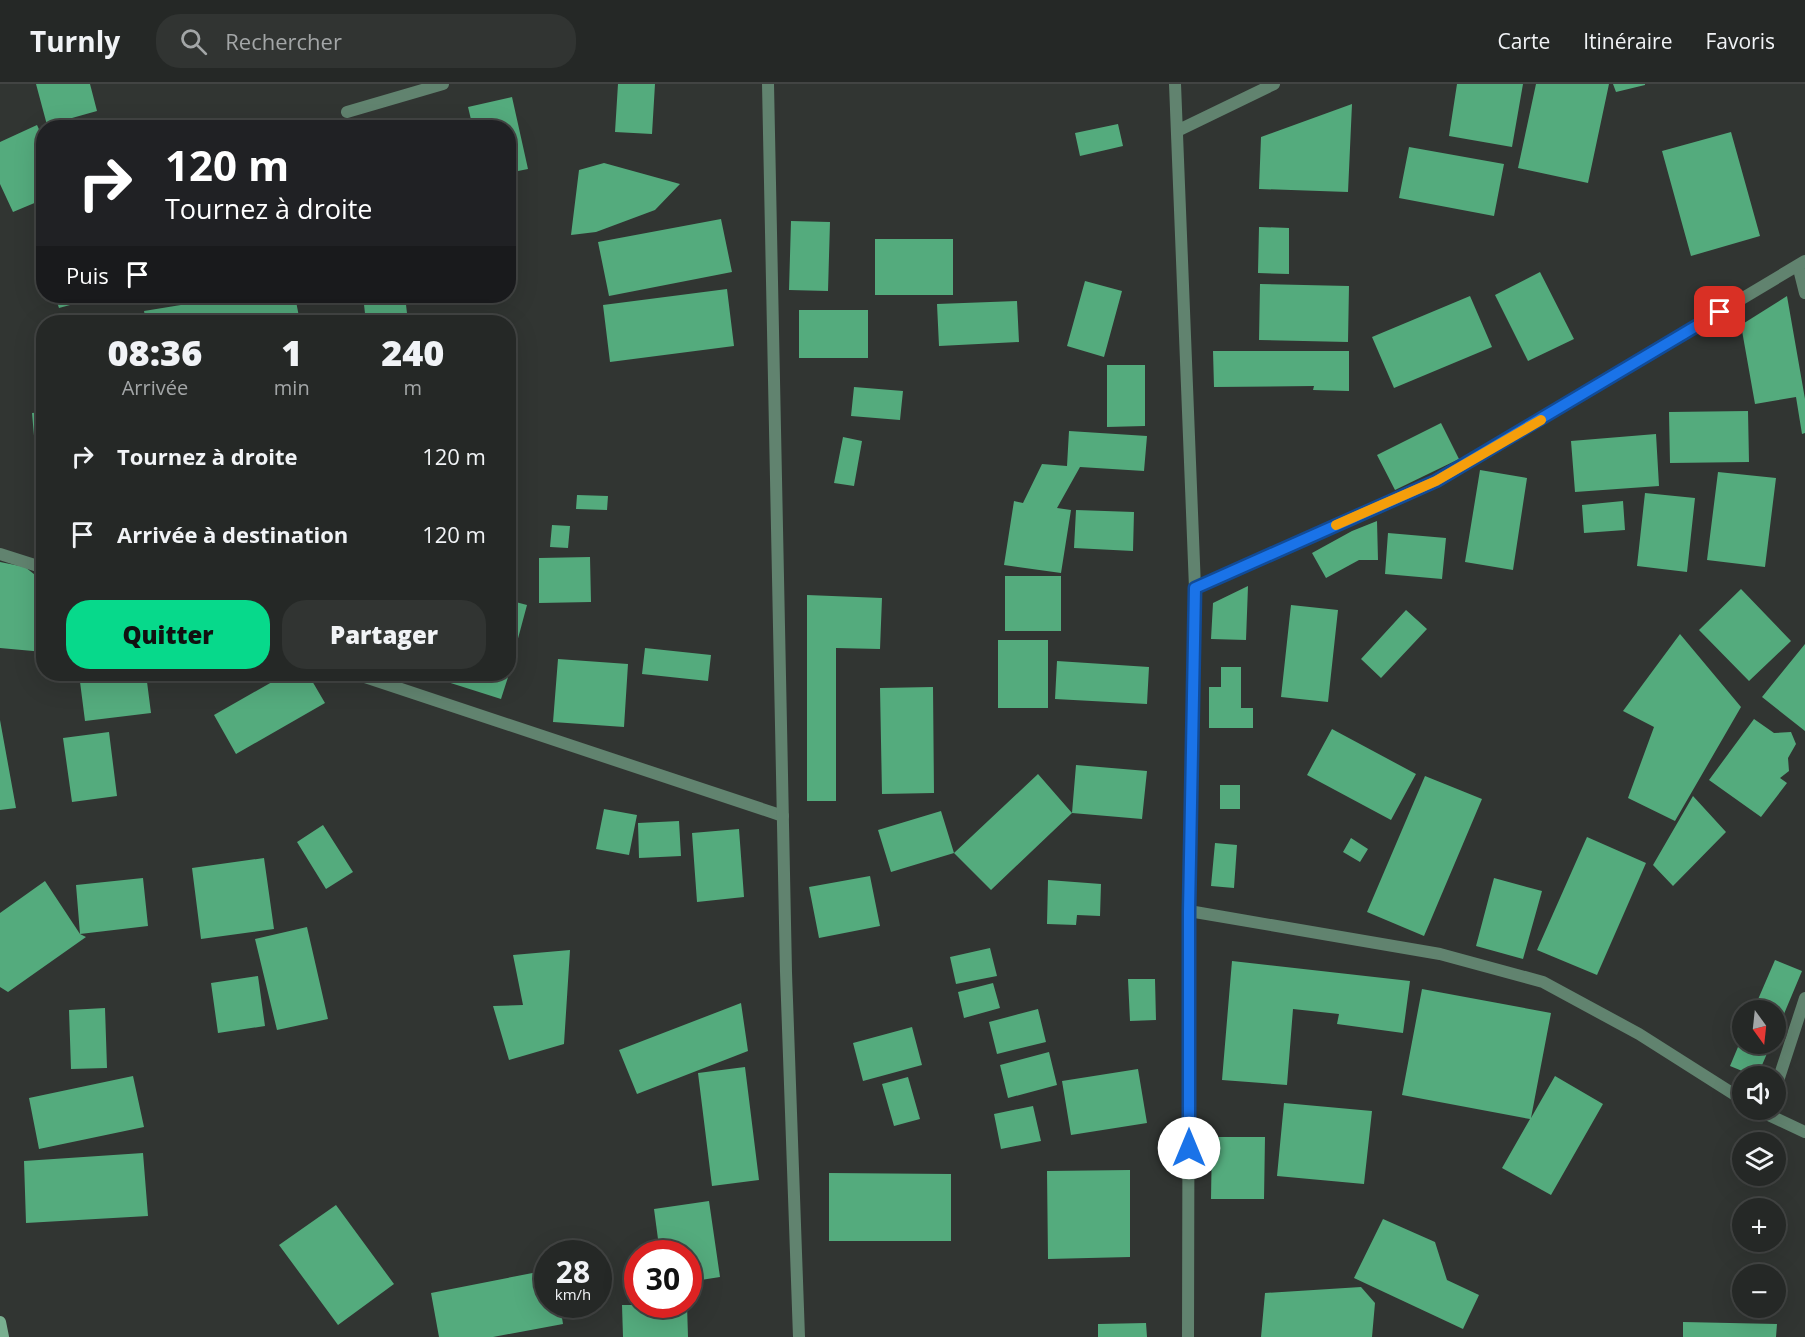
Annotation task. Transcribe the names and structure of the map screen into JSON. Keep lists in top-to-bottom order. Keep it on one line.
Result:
{"north":"bottom","page":{"header":"Turnly","search":"Rechercher","nav":["Carte","Itinéraire","Favoris"],"turn":["120 m","Tournez à droite"],"then":"Puis","eta":["08:36","Arrivée","1","min","240","m"],"list":[{"name":"Tournez à droite","value":"120 m"},{"name":"Arrivée à destination","value":"120 m"}],"buttons":["Quitter","Partager"],"map_buttons":["+","−"],"speed":"28 km/h","limit":"30"}}
